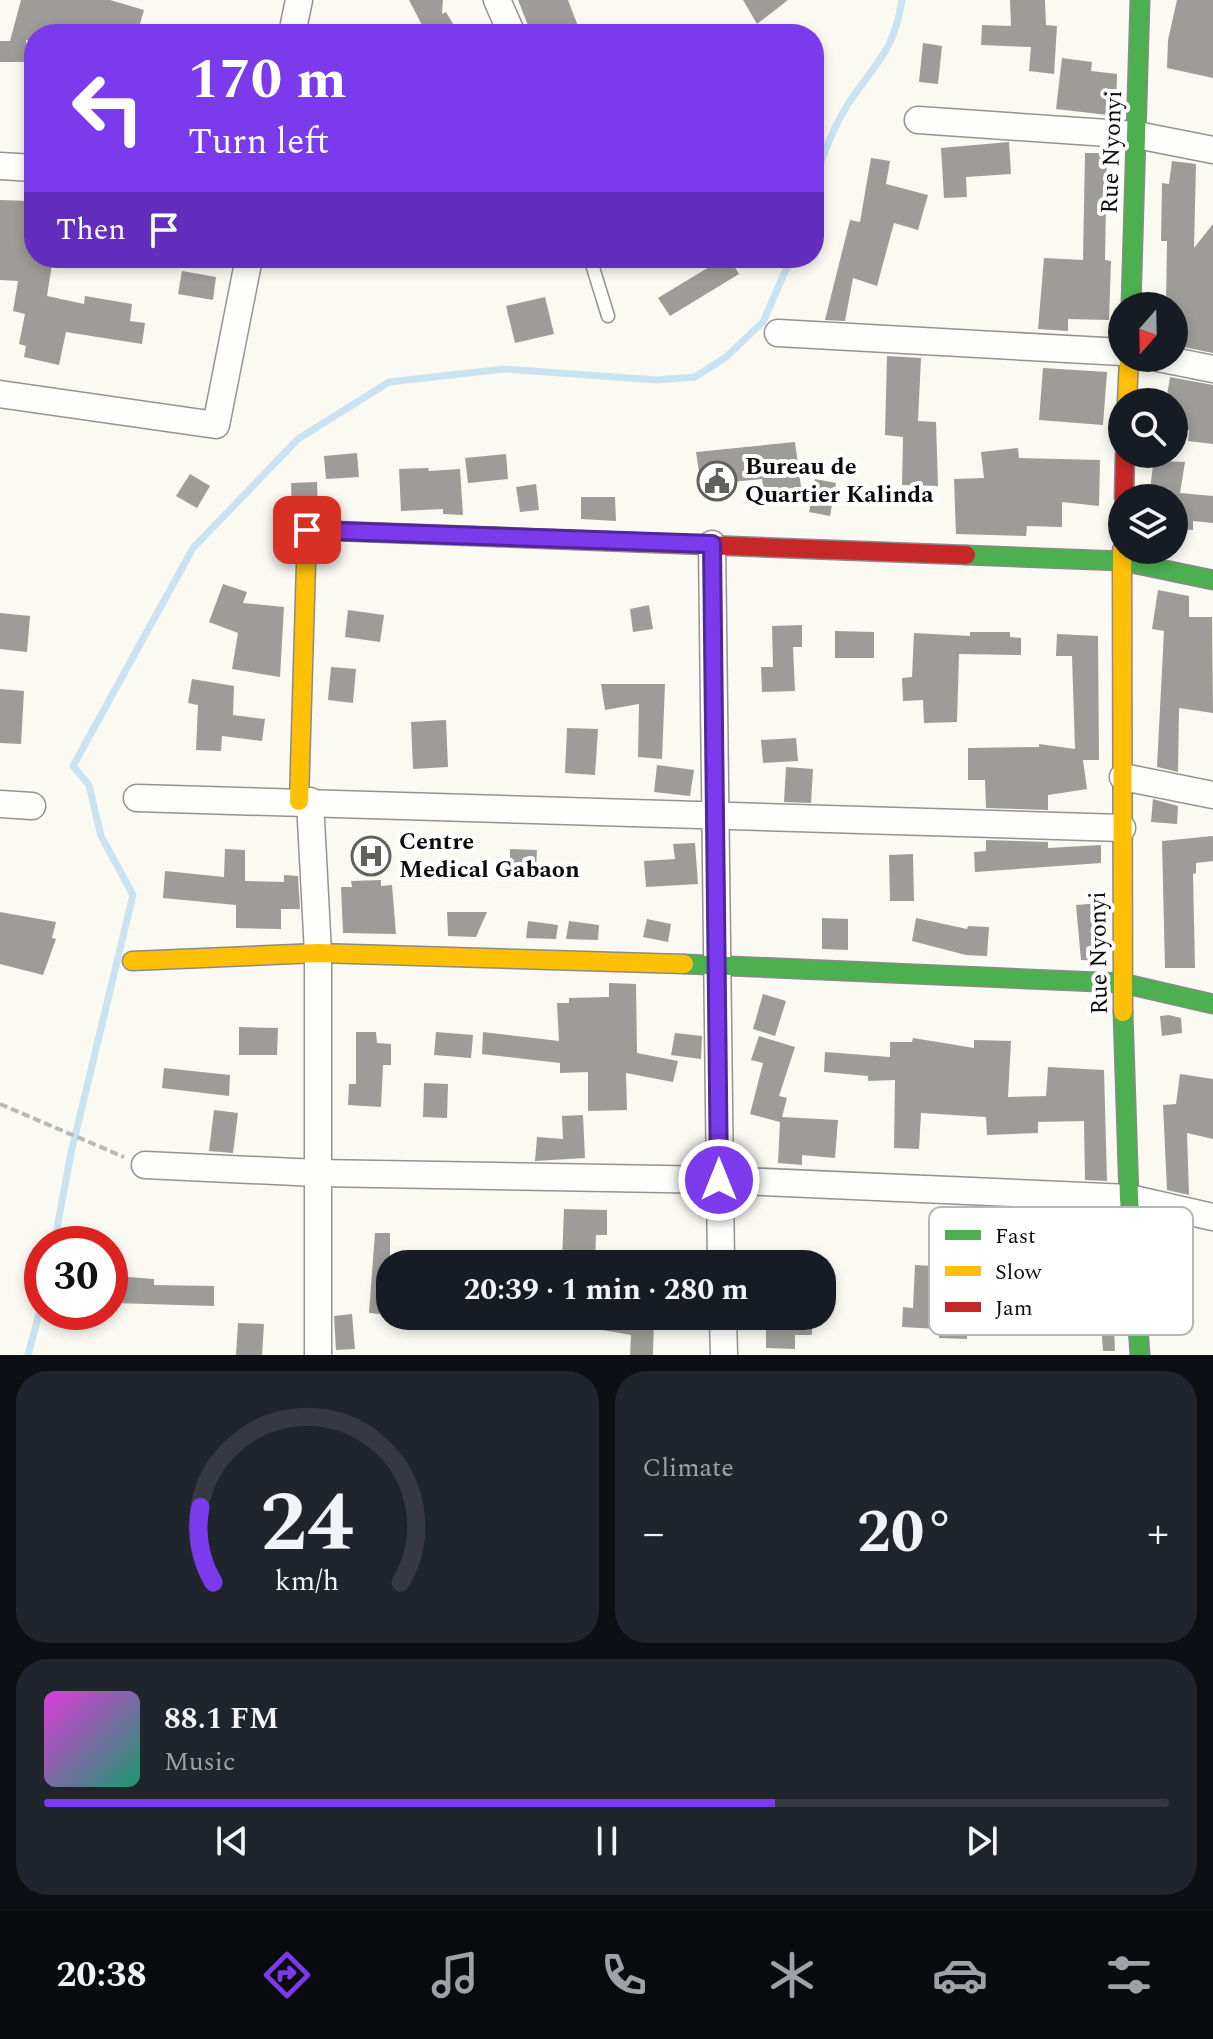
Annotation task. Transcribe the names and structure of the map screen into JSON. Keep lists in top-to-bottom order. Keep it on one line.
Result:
{"streets":{"street":["Rue Nyonyi"]},"places":{"public building":["Bureau de Quartier Kalinda"],"hospital":["Centre Medical Gabaon"]},"legend":["Fast","Slow","Jam"],"north":"bottom","page":{"turn":["170 m","Turn left"],"then":"Then","limit":"30","trip":"20:39 · 1 min · 280 m","tile":"Climate","heat":["−","20°","+"],"song":["88.1 FM","Music"],"tabs":"20:38","gauge":["24","km/h"]}}
